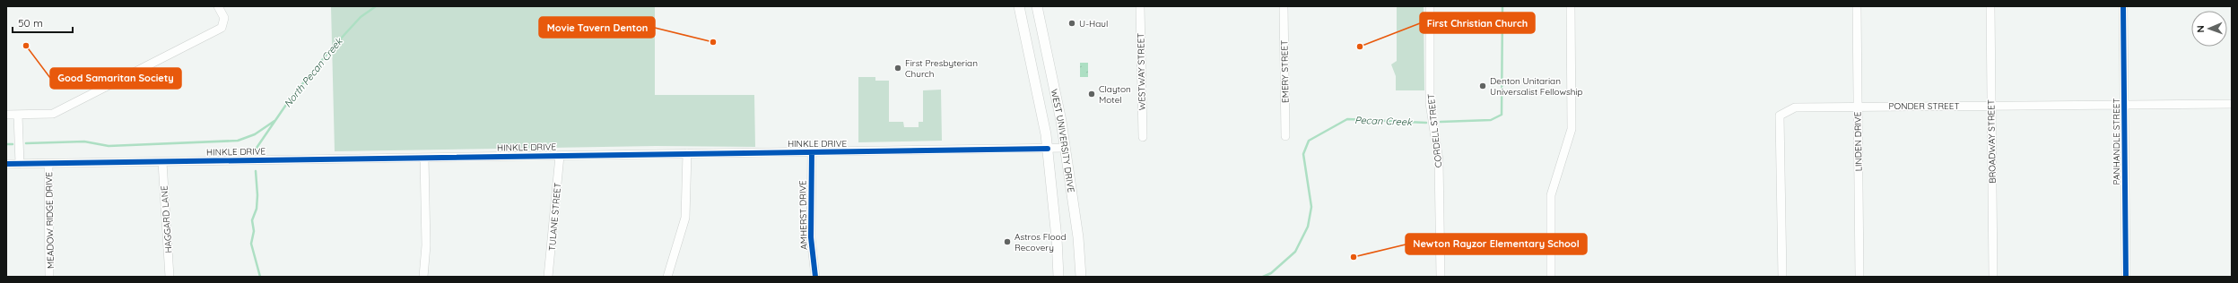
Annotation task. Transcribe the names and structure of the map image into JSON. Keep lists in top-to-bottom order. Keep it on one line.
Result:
{"streets":{"main road":["WEST UNIVERSITY DRIVE"],"street":["WESTWAY STREET","EMERY STREET","PONDER STREET","CORDELL STREET","LINDEN DRIVE","BROADWAY STREET","PANHANDLE STREET","HINKLE DRIVE","AMHERST DRIVE","TULANE STREET","HAGGARD LANE","MEADOW RIDGE DRIVE"]},"crossings":[["PONDER STREET","LINDEN DRIVE"],["PONDER STREET","BROADWAY STREET"],["PONDER STREET","PANHANDLE STREET"],["WEST UNIVERSITY DRIVE","HINKLE DRIVE"],["HINKLE DRIVE","AMHERST DRIVE"],["HINKLE DRIVE","TULANE STREET"],["HINKLE DRIVE","HAGGARD LANE"],["HINKLE DRIVE","MEADOW RIDGE DRIVE"]],"water":["North Pecan Creek","Pecan Creek"],"places":["U-Haul","Movie Tavern Denton","Good Samaritan Society","First Christian Church","First Presbyterian Church","Denton Unitarian Universalist Fellowship","Clayton Motel","Astros Flood Recovery","Newton Rayzor Elementary School"],"scale_bar":"50 m","north":"left"}
